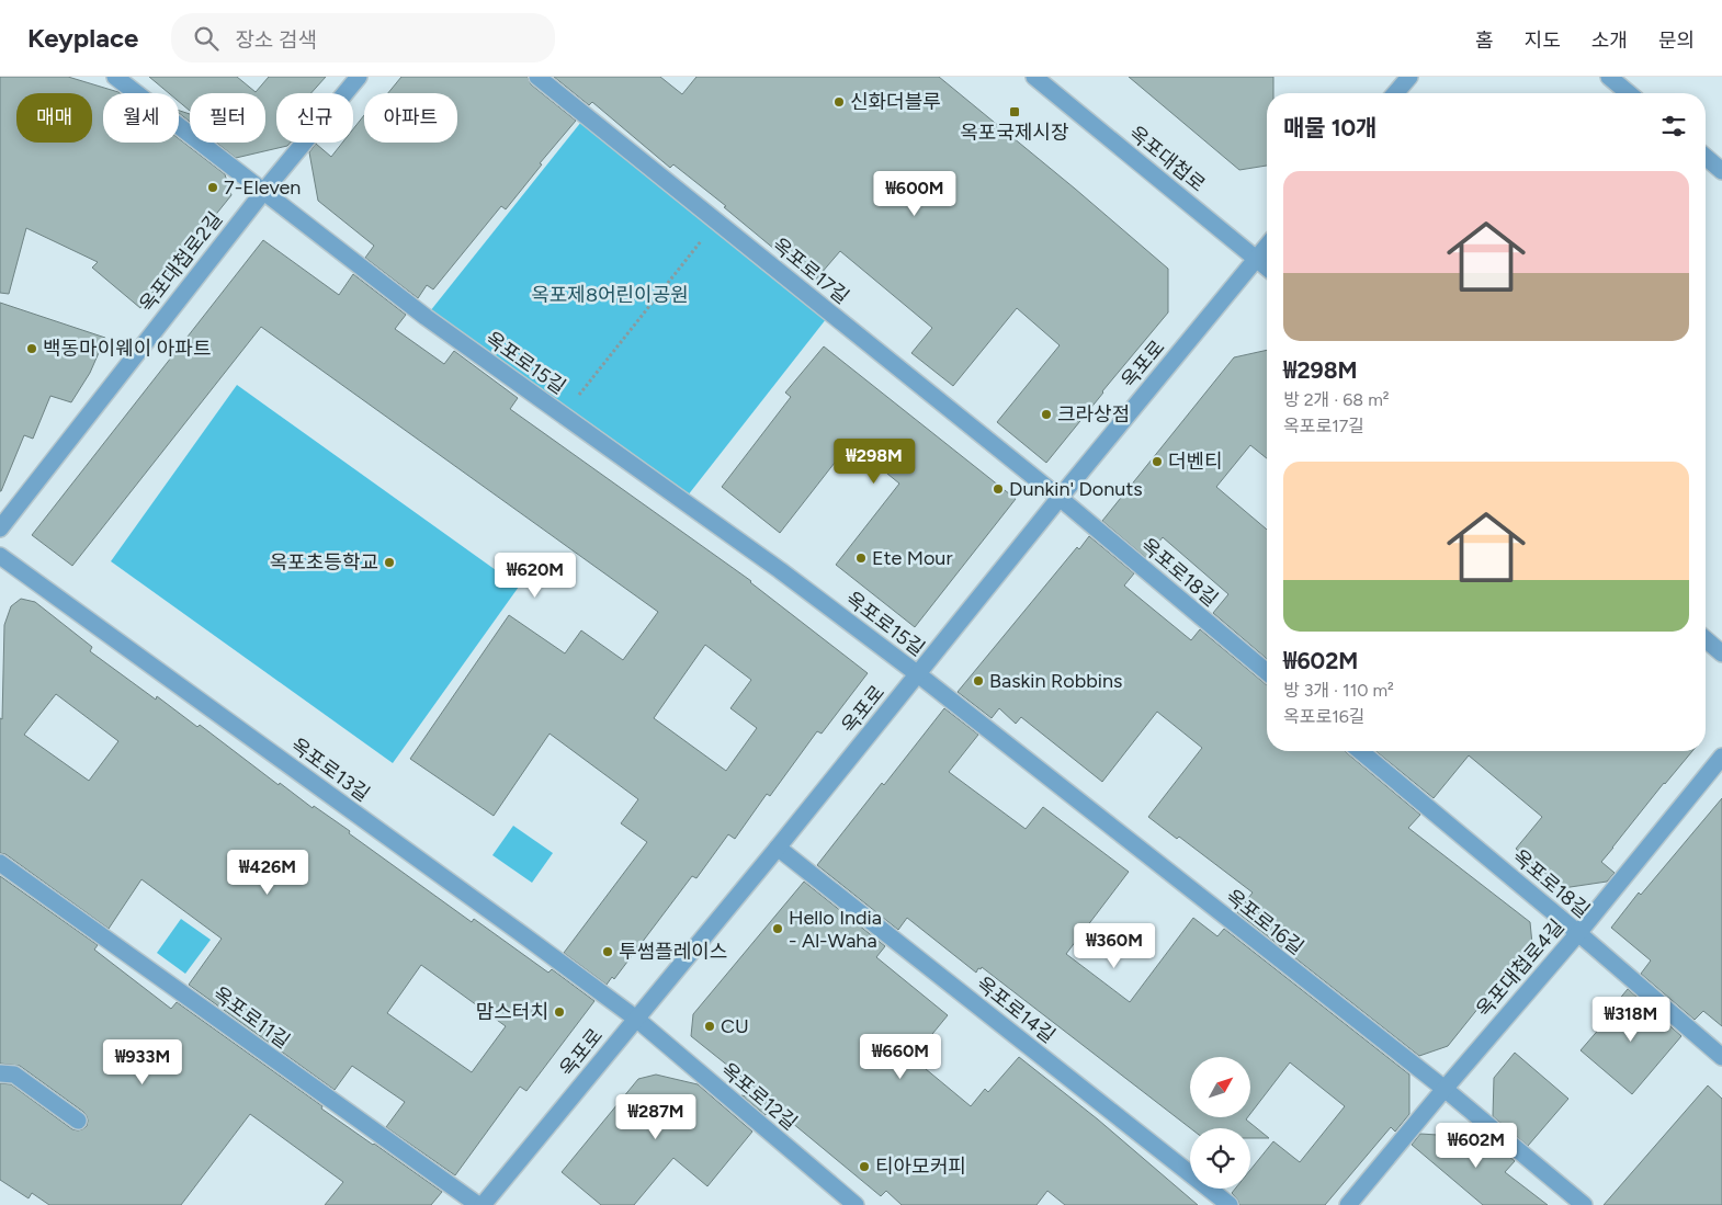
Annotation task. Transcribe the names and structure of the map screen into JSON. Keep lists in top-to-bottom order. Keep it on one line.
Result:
{"streets":{"street":["옥포대첩로","옥포대첩로2길","옥포로17길","옥포로15길","옥포로","옥포로18길","옥포로13길","옥포로16길","옥포대첩로4길","옥포로14길","옥포로11길","옥포로12길"]},"crossings":[["옥포대첩로","옥포로"],["옥포대첩로2길","옥포로15길"],["옥포로17길","옥포로"],["옥포로17길","옥포로18길"],["옥포로15길","옥포로"],["옥포로15길","옥포로16길"],["옥포로","옥포로18길"],["옥포로","옥포로13길"],["옥포로","옥포로16길"],["옥포로","옥포로14길"],["옥포로","옥포로12길"],["옥포로18길","옥포대첩로4길"],["옥포로13길","옥포로12길"],["옥포로16길","옥포대첩로4길"]],"parks":["옥포제8어린이공원"],"places":{"other":["신화더블루","7-Eleven","백동마이웨이 아파트","크라상점","더벤티","Dunkin' Donuts","Ete Mour","옥포초등학교","Baskin Robbins","Hello India - Al-Waha","투썸플레이스","맘스터치","CU","티아모커피"],"transit":["옥포국제시장"]},"north":"top right","page":{"header":"Keyplace","search":"장소 검색","nav":["홈","지도","소개","문의"],"chip":["매매","월세","필터","신규","아파트"],"heading":"매물 10개","list":[{"name":"₩298M","note":"방 2개 · 68 m² · 옥포로17길"},{"name":"₩602M","note":"방 3개 · 110 m² · 옥포로16길"}],"price":["₩600M","₩298M","₩620M","₩426M","₩360M","₩318M","₩660M","₩933M","₩287M","₩602M"]}}
